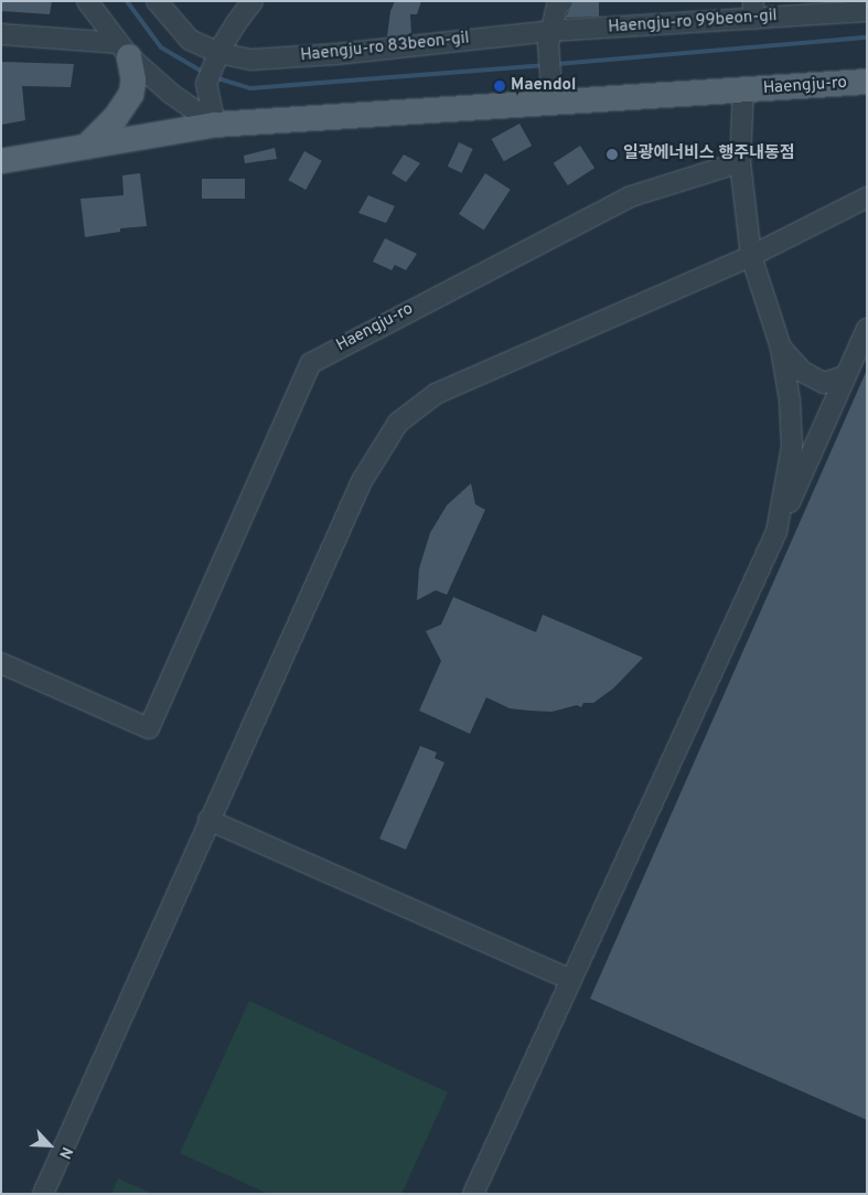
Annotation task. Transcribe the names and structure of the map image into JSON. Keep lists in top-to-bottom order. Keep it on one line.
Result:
{"streets":{"main road":["Haengju-ro"],"street":["Haengju-ro 99beon-gil","Haengju-ro 83beon-gil"]},"crossings":[["Haengju-ro 99beon-gil","Haengju-ro 83beon-gil"]],"places":["Maendol","일광에너비스 행주내동점"],"north":"bottom right"}
